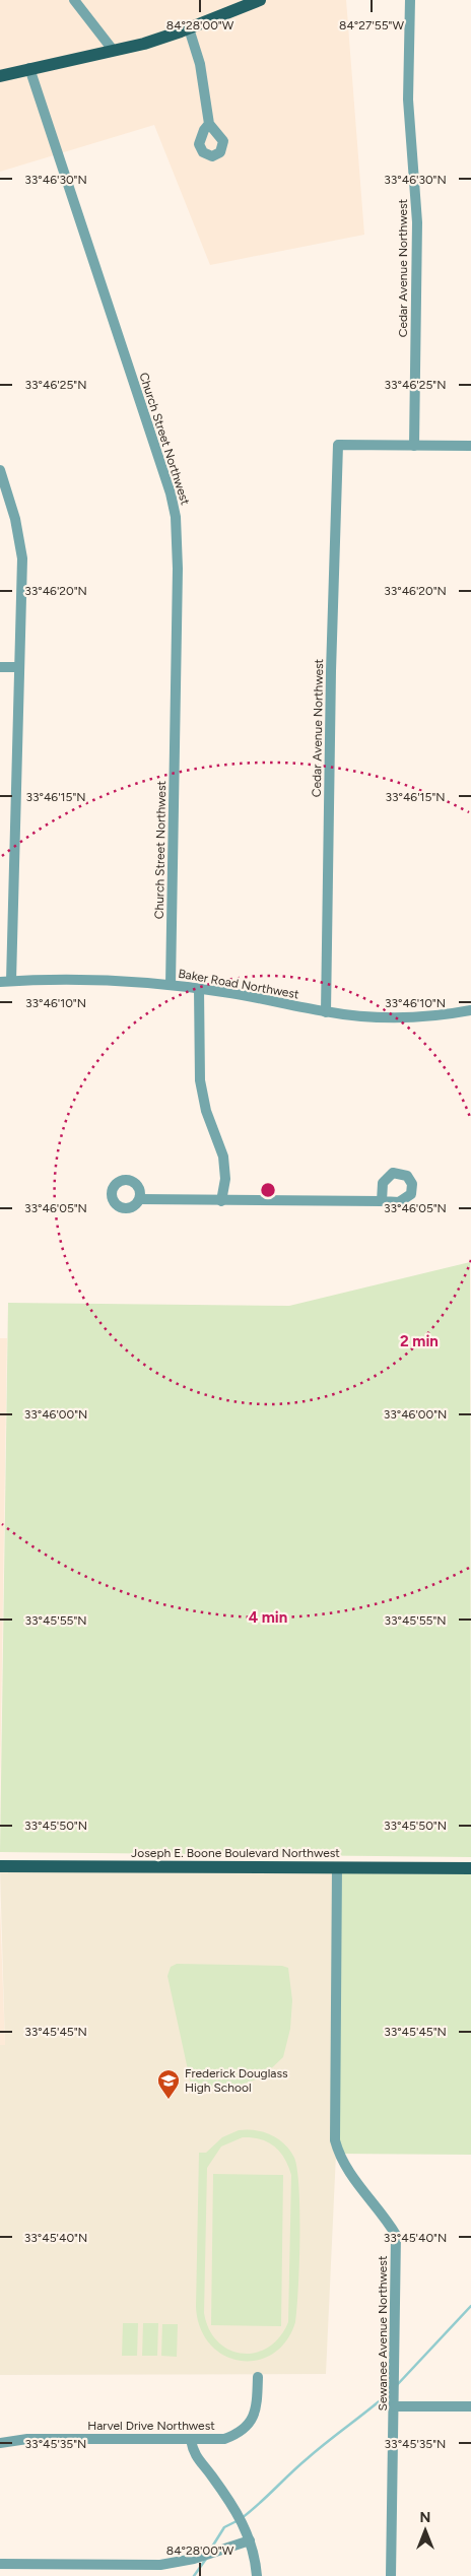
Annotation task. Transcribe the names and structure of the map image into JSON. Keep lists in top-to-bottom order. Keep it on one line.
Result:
{"streets":{"main road":["Joseph E. Boone Boulevard Northwest"],"street":["Cedar Avenue Northwest","Church Street Northwest","Baker Road Northwest","Sewanee Avenue Northwest","Harvel Drive Northwest"]},"crossings":[["Cedar Avenue Northwest","Baker Road Northwest"],["Church Street Northwest","Baker Road Northwest"],["Joseph E. Boone Boulevard Northwest","Sewanee Avenue Northwest"]],"places":{"school or university":["Frederick Douglass High School"]},"north":"top","coordinates":["84°28'00\"W","84°27'55\"W","33°46'30\"N","33°46'25\"N","33°46'20\"N","33°46'15\"N","33°46'10\"N","33°46'05\"N","33°46'00\"N","33°45'55\"N","33°45'50\"N","33°45'45\"N","33°45'40\"N","33°45'35\"N"],"rings":["2 min","4 min"]}
